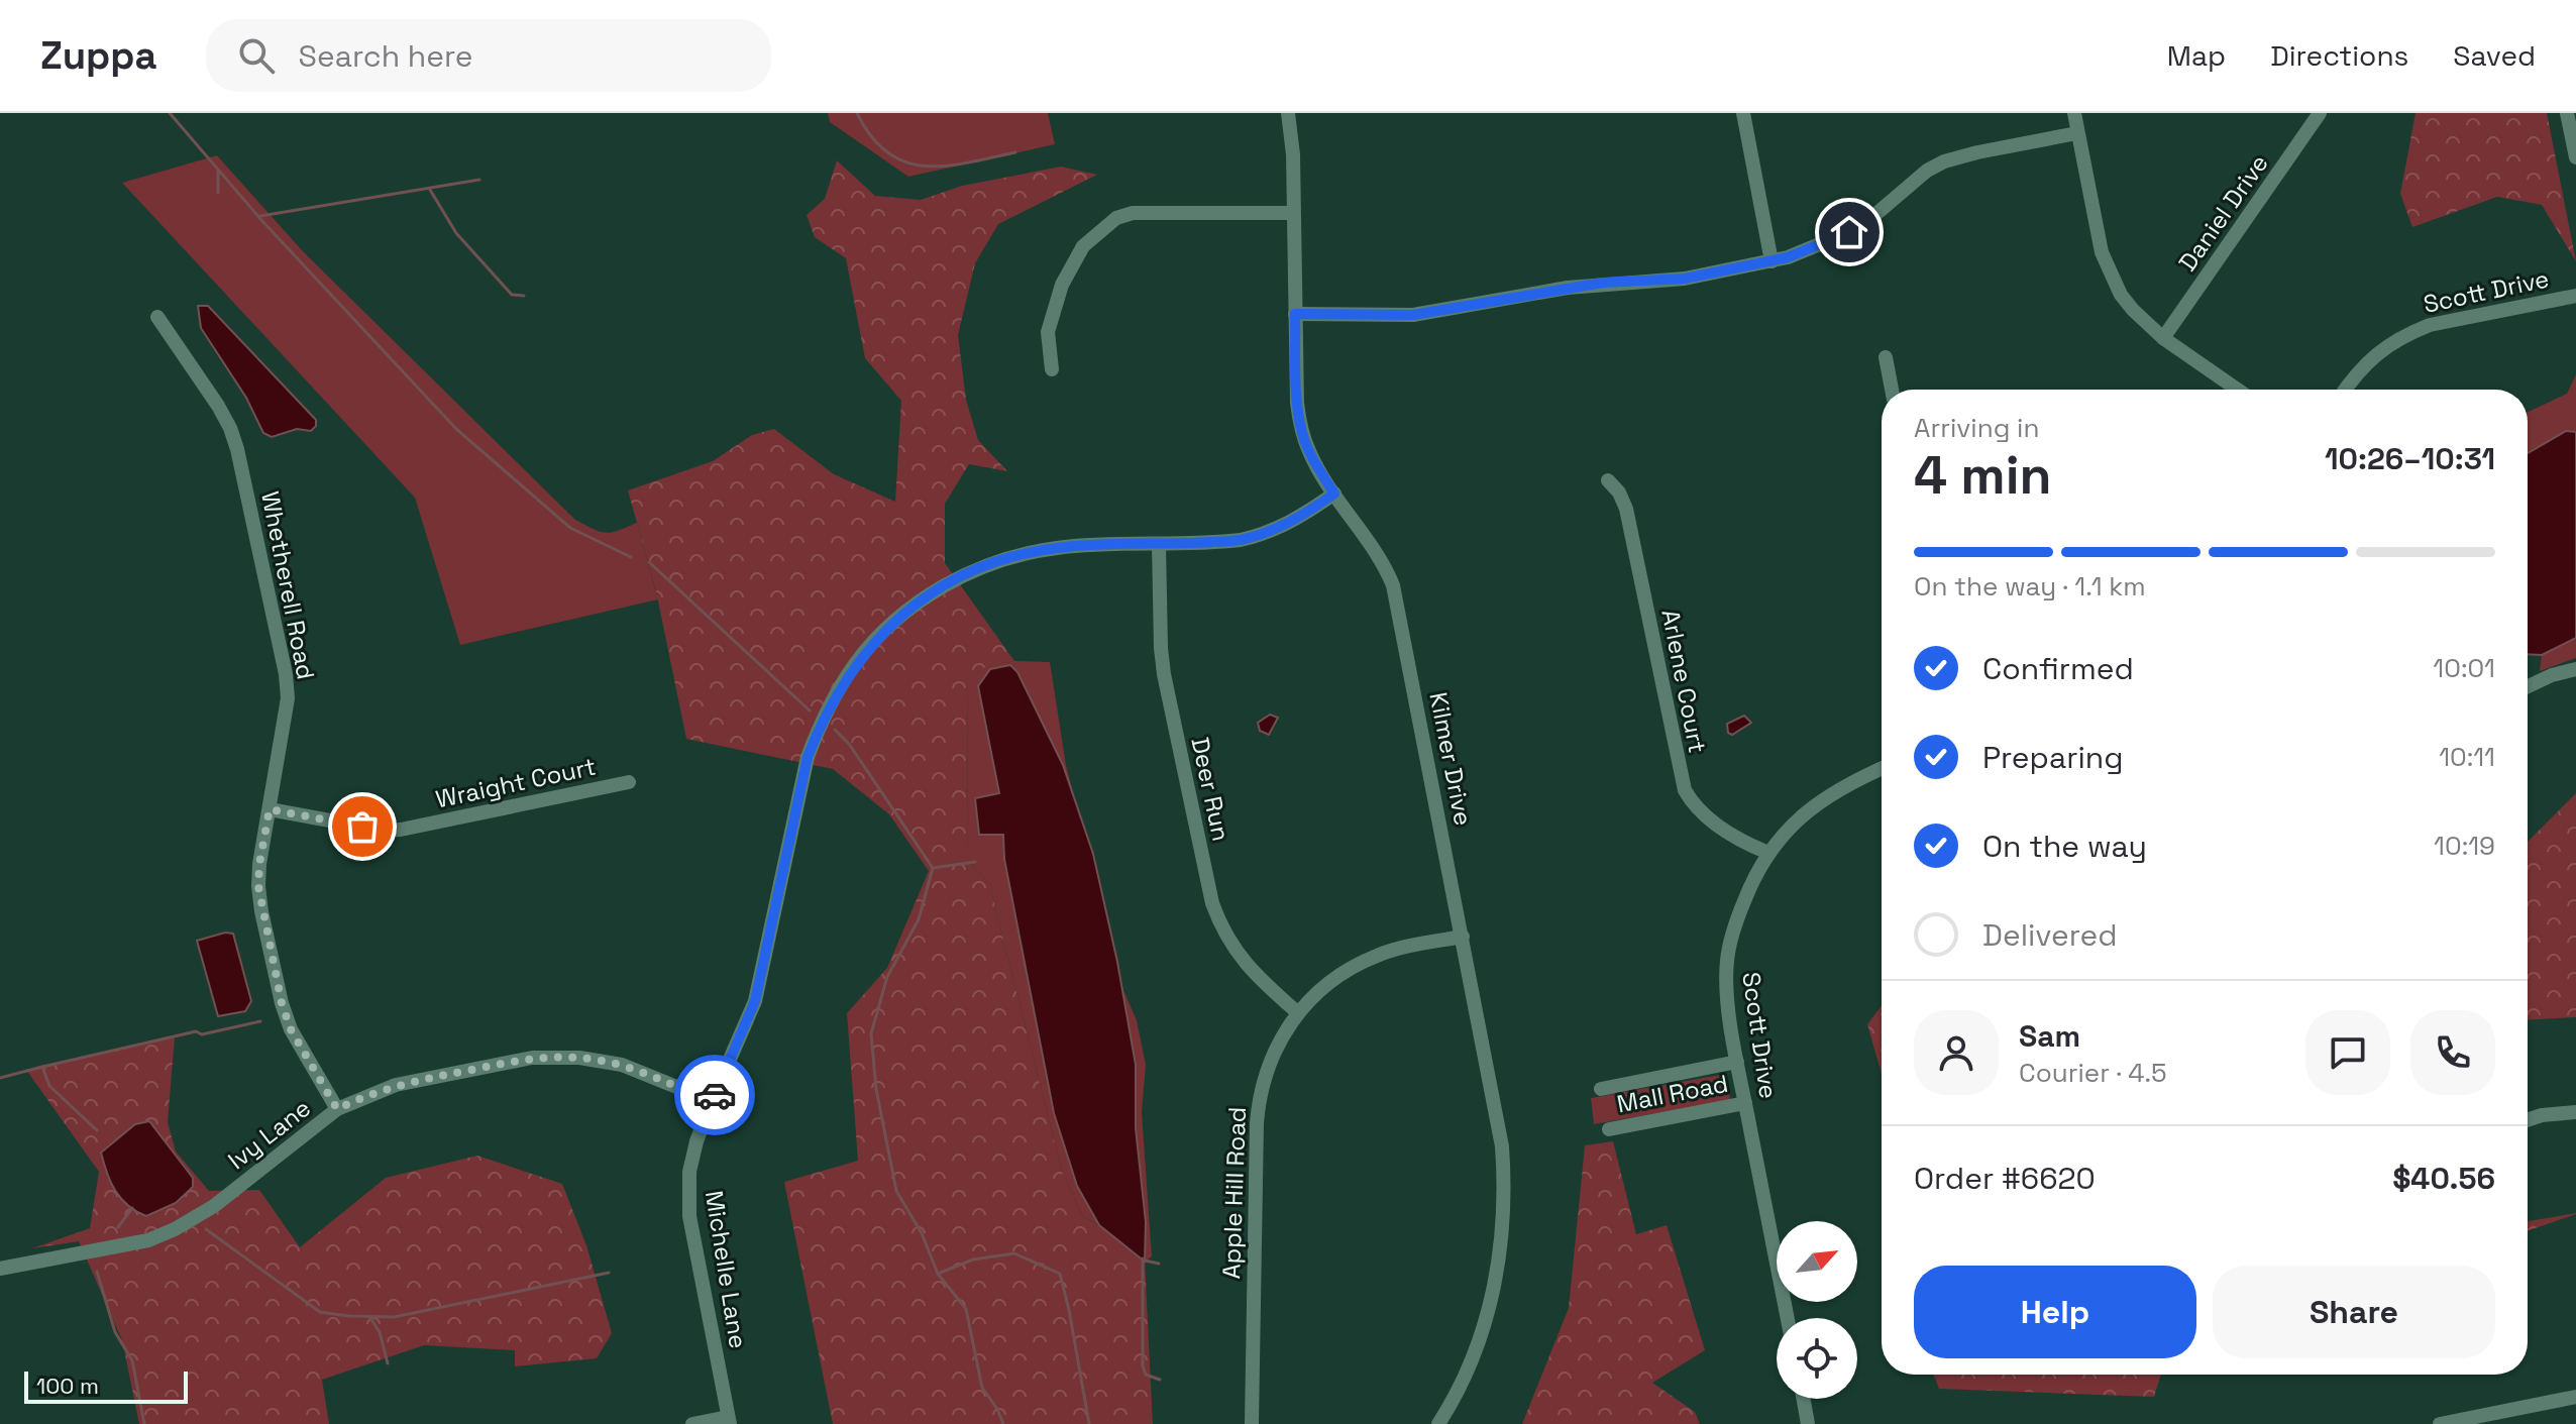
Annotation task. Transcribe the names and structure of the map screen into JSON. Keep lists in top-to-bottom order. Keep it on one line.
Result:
{"streets":{"street":["Daniel Drive","Scott Drive","Whetherell Road","Arlene Court","Kilmer Drive","Wraight Court","Deer Run","Mall Road","Ivy Lane","Apple Hill Road","Michelle Lane"]},"crossings":[["Scott Drive","Arlene Court"],["Scott Drive","Mall Road"],["Whetherell Road","Wraight Court"],["Whetherell Road","Ivy Lane"],["Kilmer Drive","Apple Hill Road"],["Kilmer Drive","Michelle Lane"],["Deer Run","Apple Hill Road"],["Deer Run","Michelle Lane"],["Ivy Lane","Michelle Lane"]],"scale_bar":"100 m","north":"top right","page":{"header":"Zuppa","search":"Search here","nav":["Map","Directions","Saved"],"heading":["4 min","Arriving in","10:26–10:31"],"panel":["Sam","Courier · 4.5","Order #6620","$40.56"],"bar":"On the way · 1.1 km","list":[["Confirmed","10:01"],["Preparing","10:11"],["On the way","10:19"],"Delivered"],"buttons":["Help","Share"],"scale":"100 m"}}
